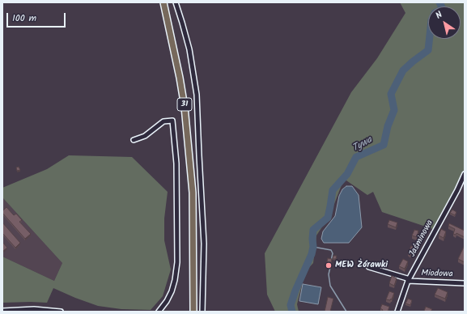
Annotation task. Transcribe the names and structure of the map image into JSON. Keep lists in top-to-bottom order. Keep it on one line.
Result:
{"streets":{"main road":["31"],"street":["Jaśminowa","Miodowa"]},"crossings":[["Jaśminowa","Miodowa"]],"water":["Tywa"],"places":["MEW Żórawki"],"scale_bar":"100 m","north":"top left"}
